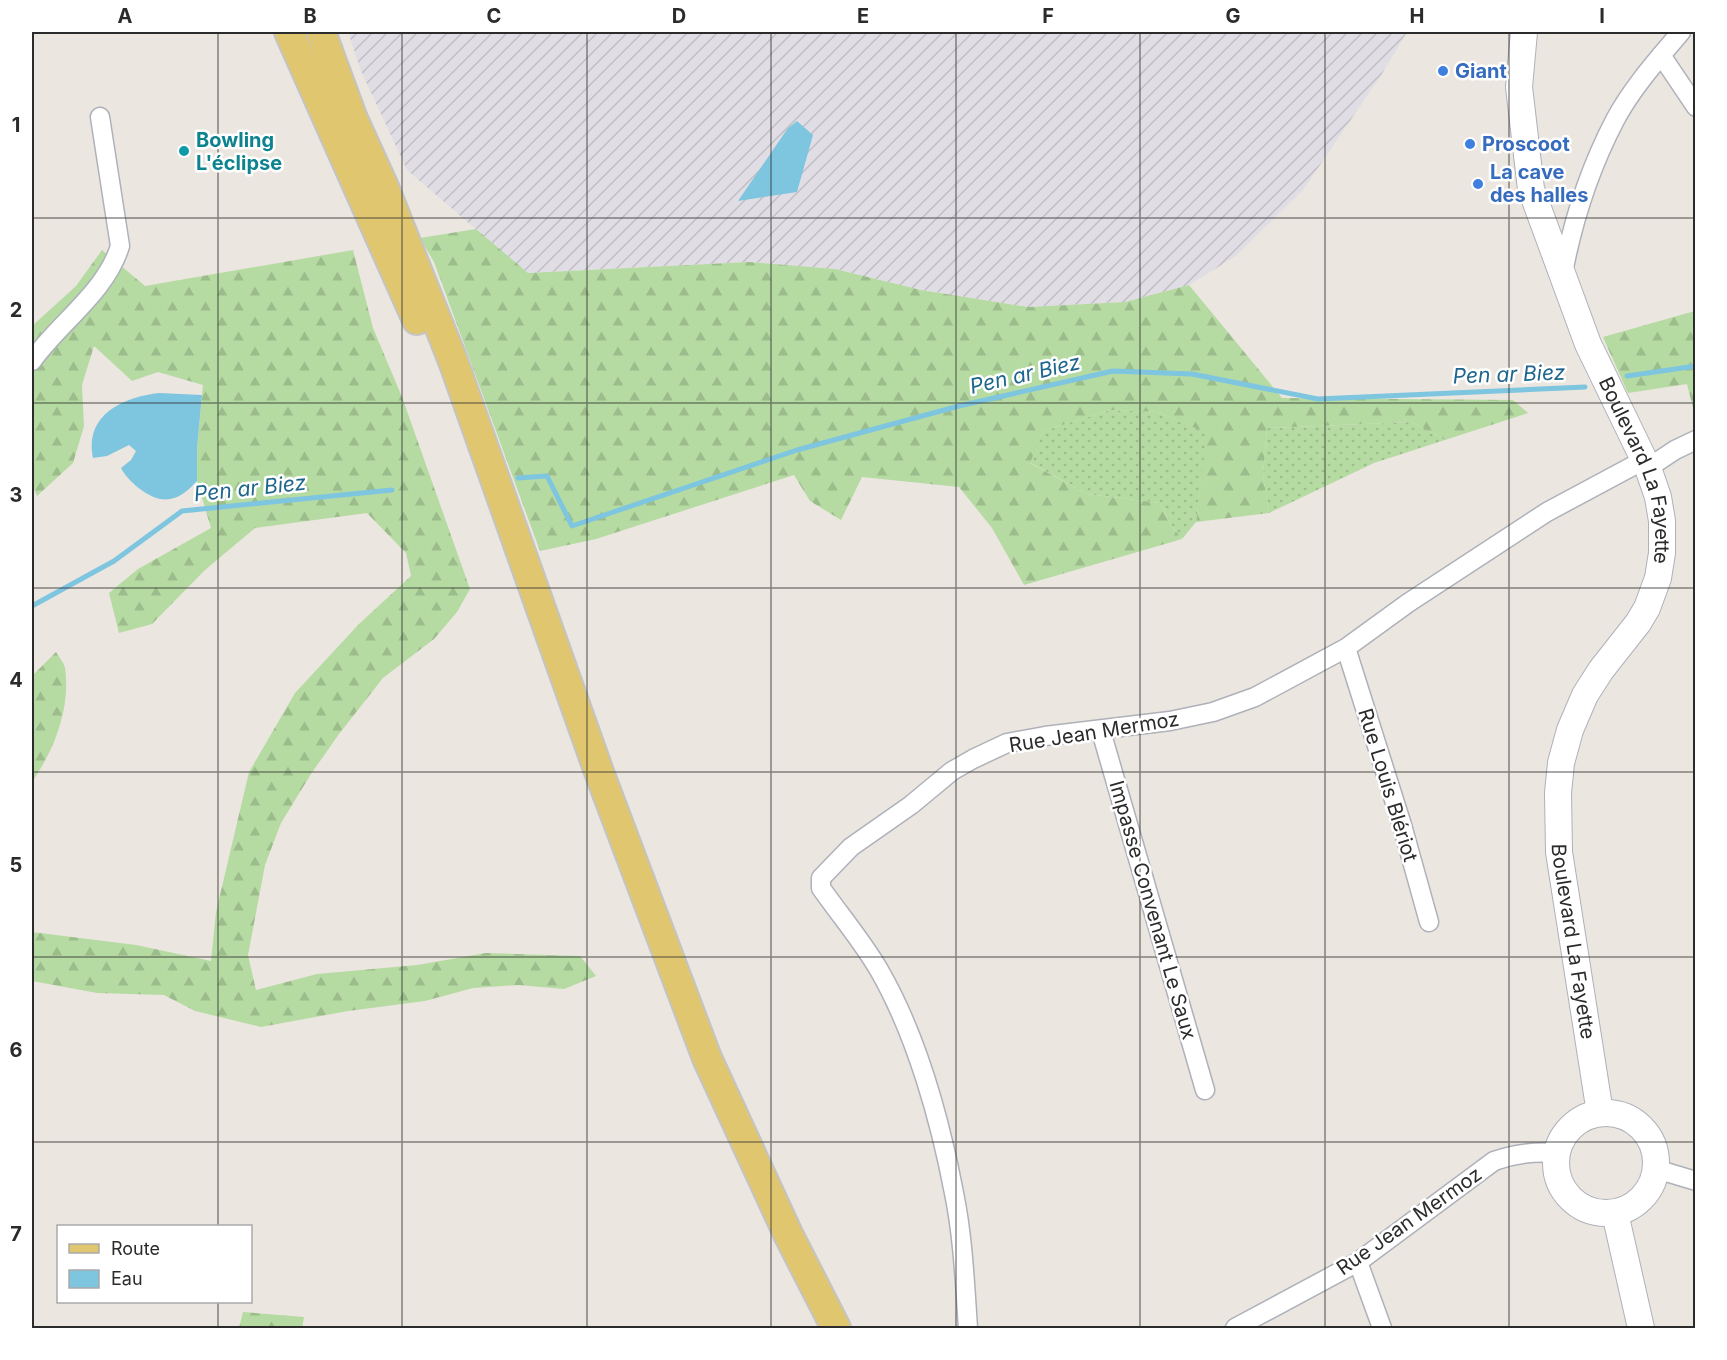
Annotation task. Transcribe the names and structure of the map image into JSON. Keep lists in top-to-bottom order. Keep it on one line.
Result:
{"streets":{"main road":["Boulevard La Fayette"],"street":["Rue Jean Mermoz","Rue Louis Blériot","Impasse Convenant Le Saux"]},"crossings":[["Boulevard La Fayette","Rue Jean Mermoz"],["Rue Jean Mermoz","Rue Louis Blériot"],["Rue Jean Mermoz","Impasse Convenant Le Saux"]],"water":["Pen ar Biez"],"places":["Giant","Proscoot","Bowling L'éclipse","La cave des halles"],"legend":["Route","Eau"],"grid":{"columns":["A","B","C","D","E","F","G","H","I"],"rows":["1","2","3","4","5","6","7"]}}
